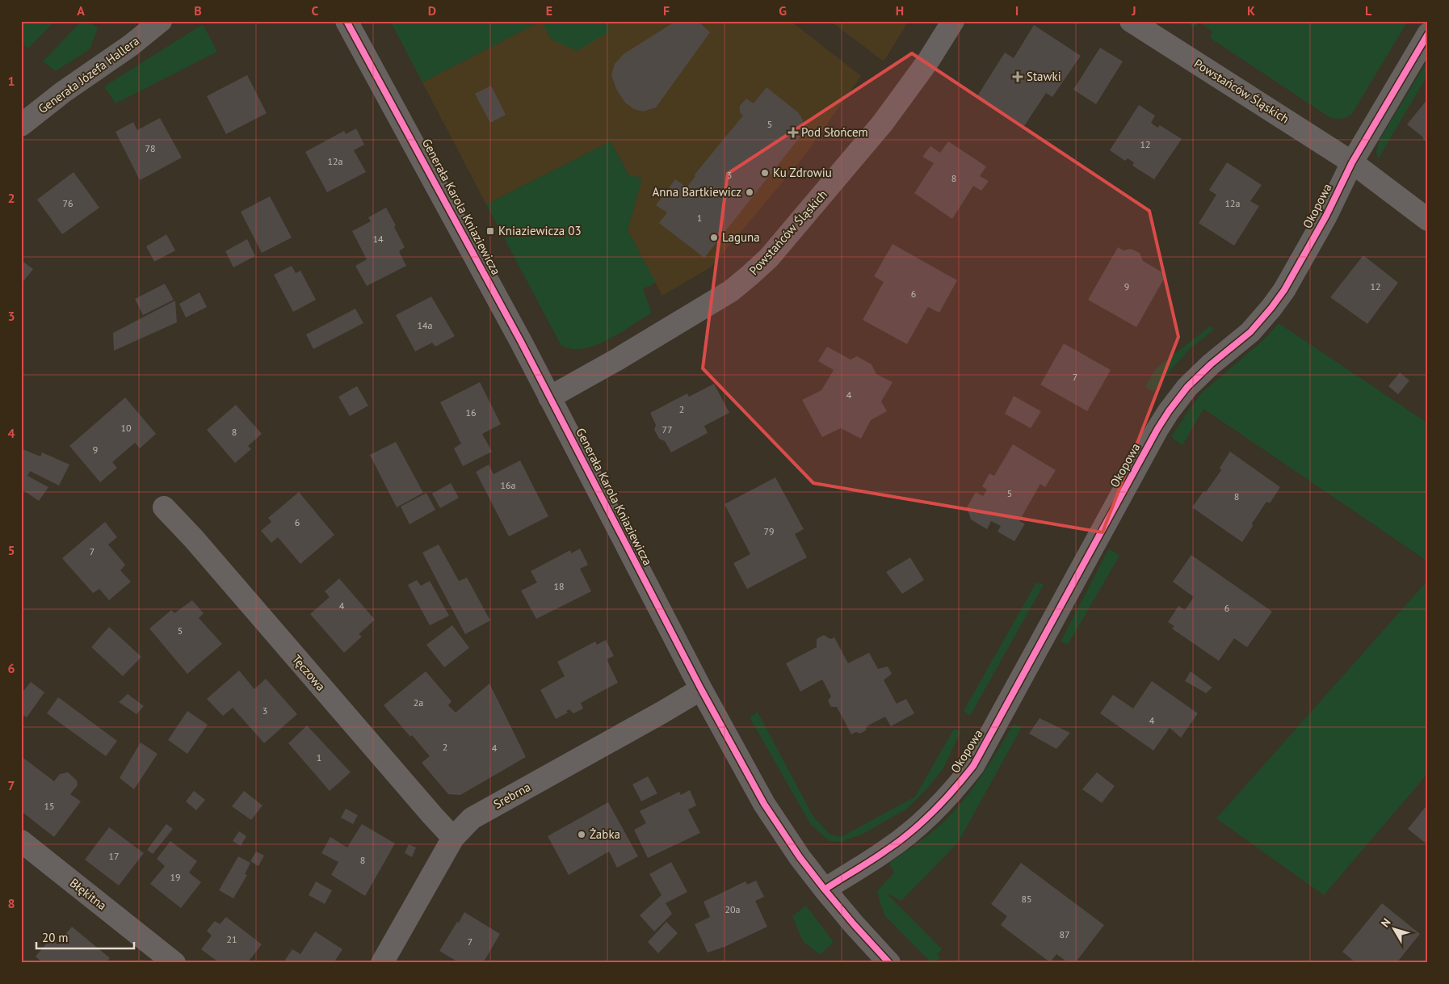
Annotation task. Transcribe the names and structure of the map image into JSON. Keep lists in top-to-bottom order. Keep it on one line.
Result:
{"streets":{"street":["Generała Józefa Hallera","Powstańców Śląskich","Okopowa","Generała Karola Kniaziewicza","Tęczowa","Srebrna","Błękitna"]},"crossings":[["Powstańców Śląskich","Okopowa"],["Powstańców Śląskich","Generała Karola Kniaziewicza"],["Okopowa","Generała Karola Kniaziewicza"],["Generała Karola Kniaziewicza","Srebrna"],["Tęczowa","Srebrna"]],"places":{"health":["Stawki","Pod Słońcem"],"other":["Ku Zdrowiu","Anna Bartkiewicz","Laguna","Żabka"],"transit":["Kniaziewicza 03"]},"house_numbers":["5","12","78","12a","3","8","76","12a","1","14","9","12","6","14a","7","4","2","16","10","77","8","9","16a","5","8","6","79","7","18","4","6","5","2a","3","4","2","4","1","15","17","8","19","85","20a","87","21","7"],"scale_bar":"20 m","north":"top left","grid":{"columns":["A","B","C","D","E","F","G","H","I","J","K","L"],"rows":["1","2","3","4","5","6","7","8"]}}
